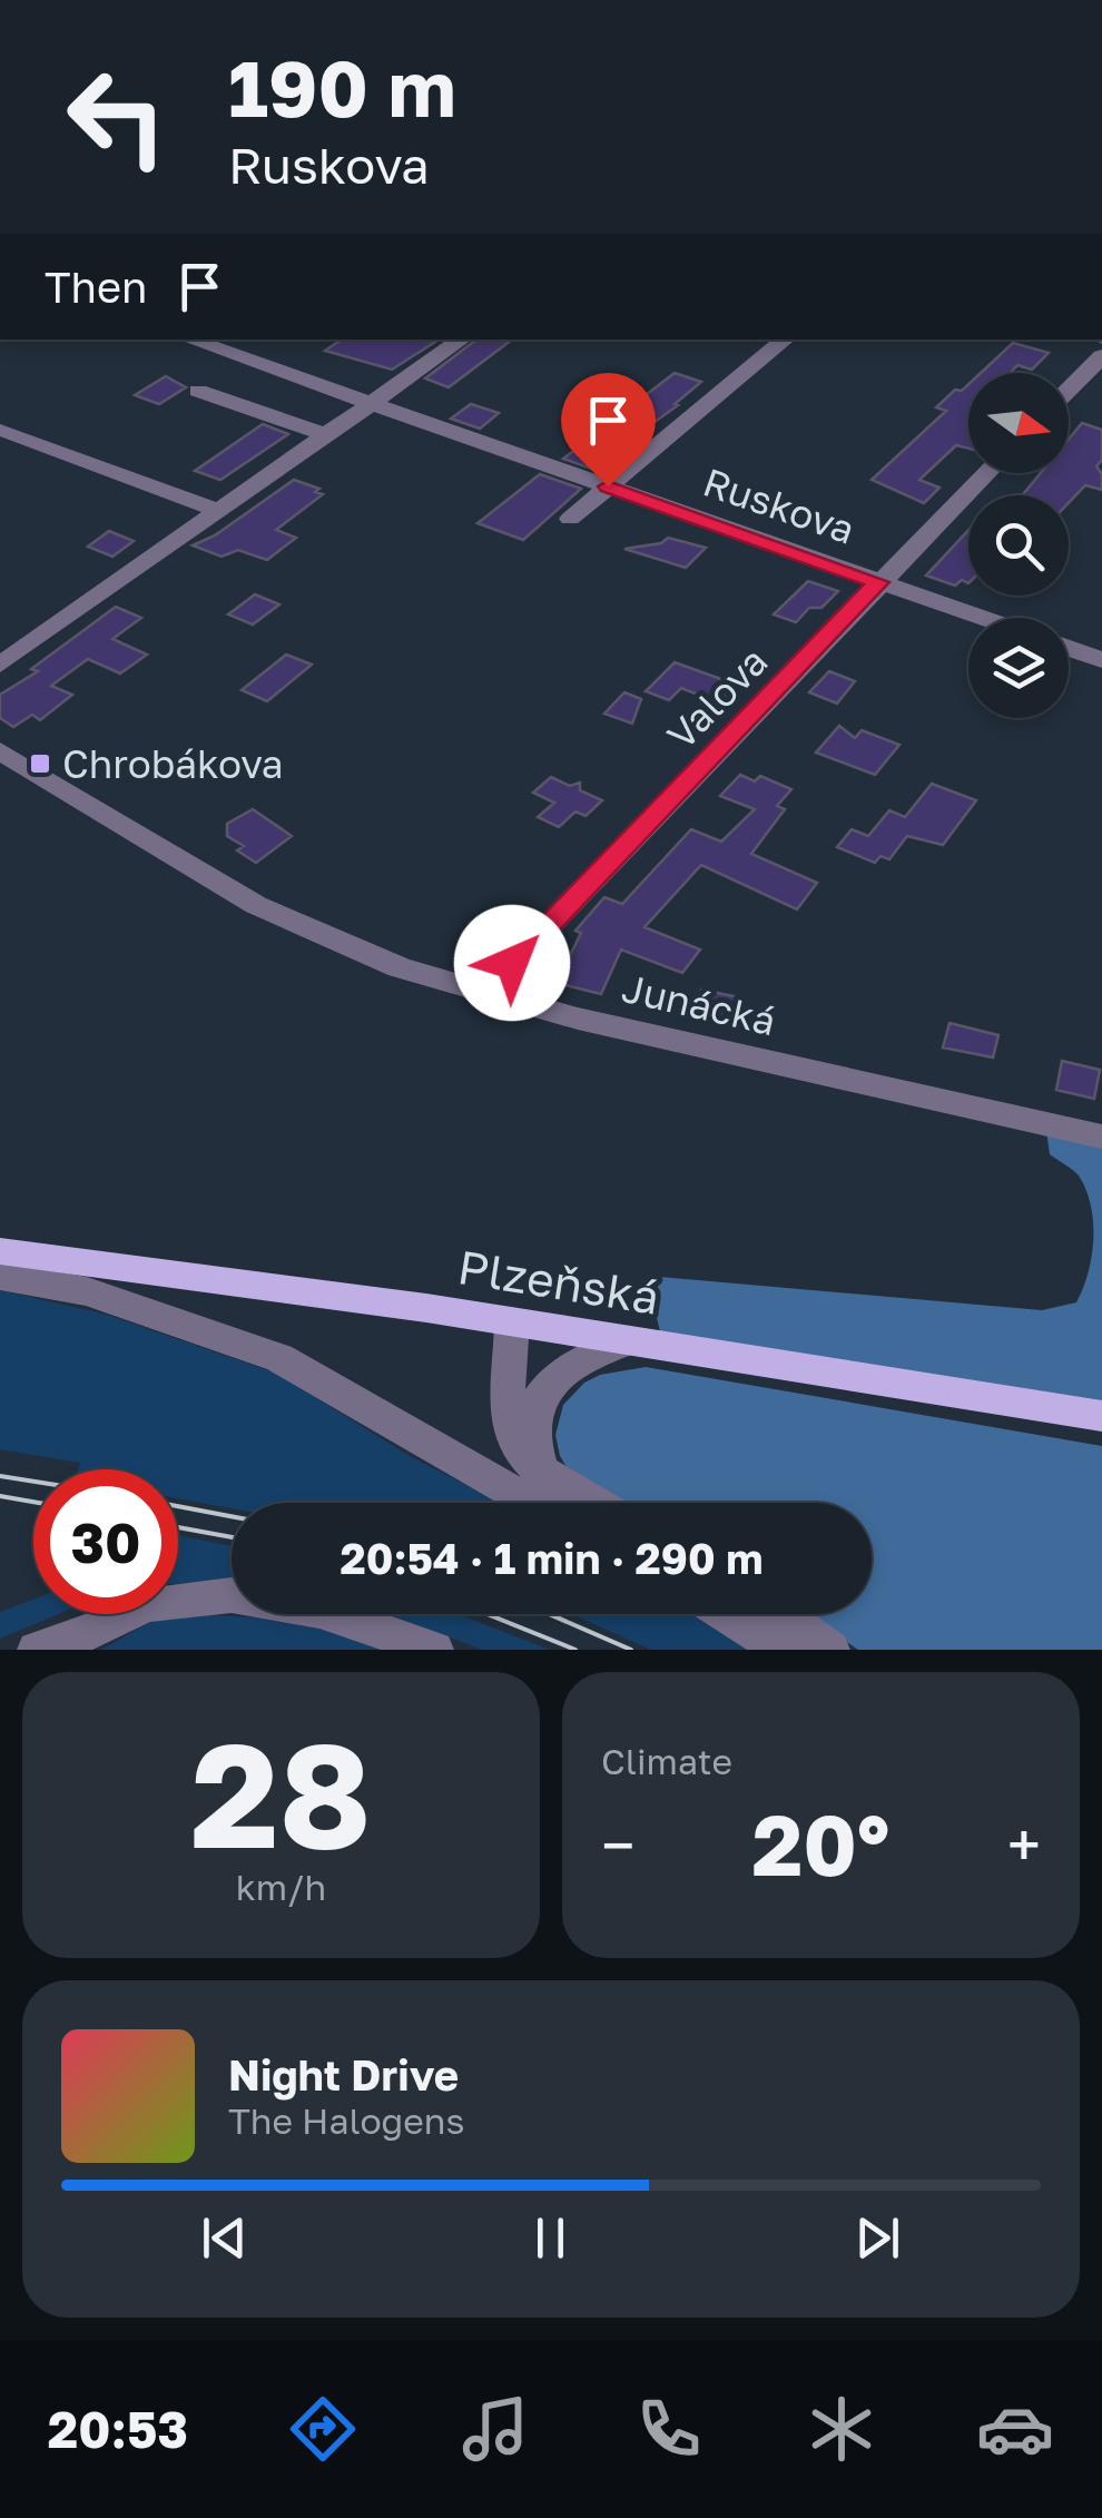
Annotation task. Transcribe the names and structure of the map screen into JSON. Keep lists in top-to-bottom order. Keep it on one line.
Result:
{"streets":{"main road":["Plzeňská"],"street":["Ruskova","Valova","Junácká"]},"crossings":[["Ruskova","Valova"],["Valova","Junácká"]],"places":{"transit":["Chrobákova"]},"north":"right","page":{"turn":["190 m","Ruskova"],"then":"Then","limit":"30","trip":"20:54 · 1 min · 290 m","tile":[["28","km/h"],"Climate"],"heat":["−","20°","+"],"song":["Night Drive","The Halogens"],"tabs":"20:53"}}
